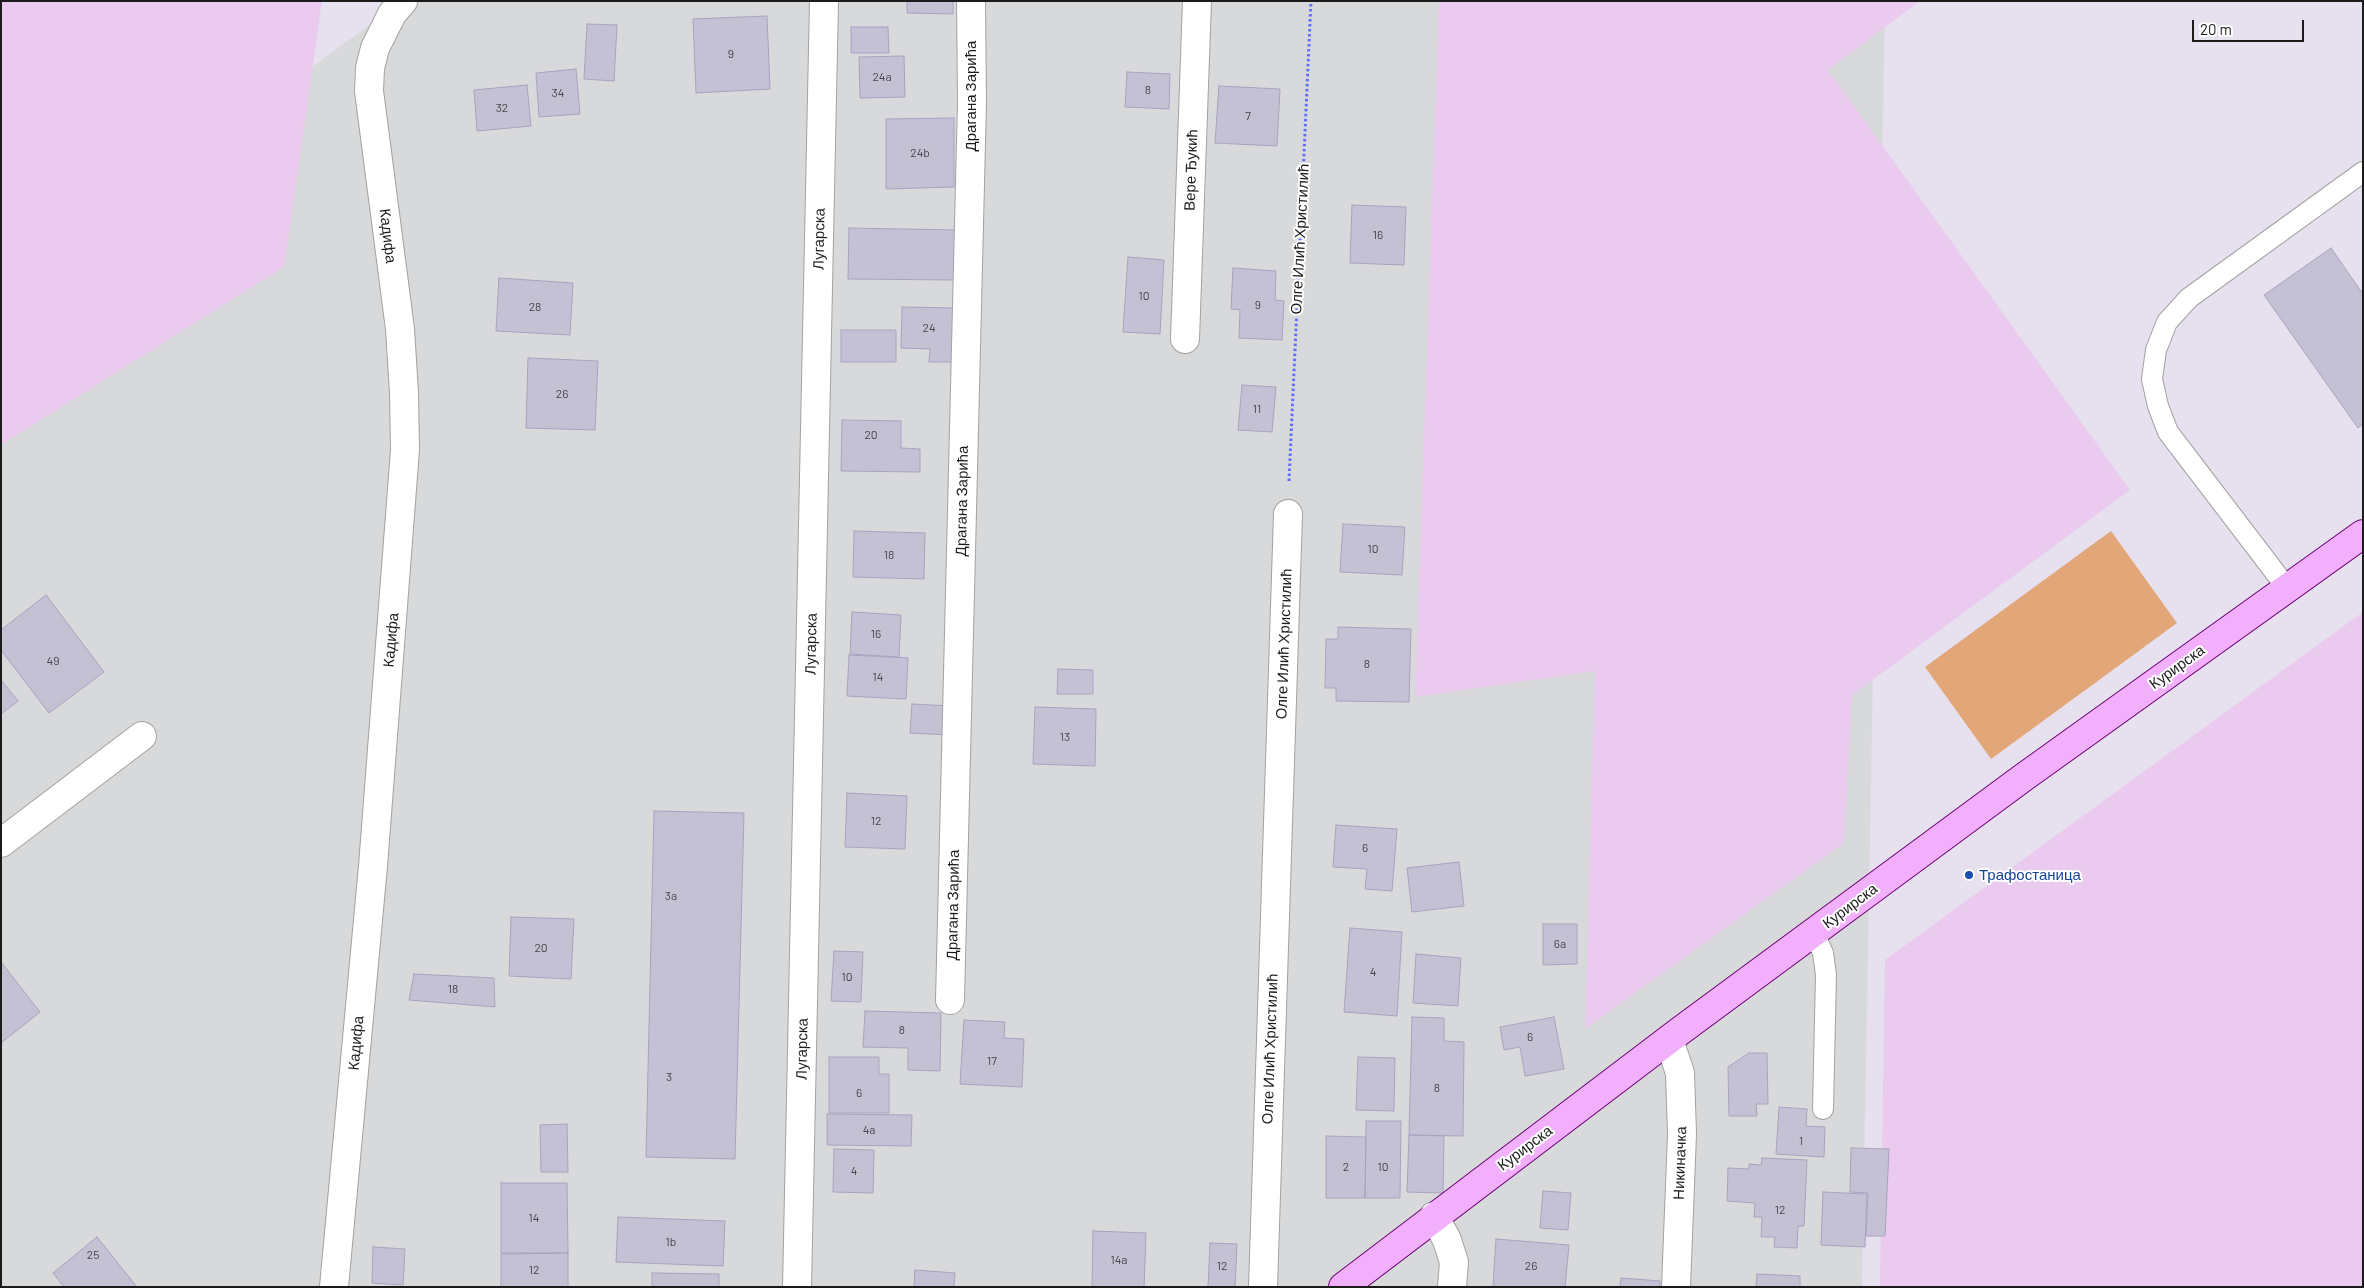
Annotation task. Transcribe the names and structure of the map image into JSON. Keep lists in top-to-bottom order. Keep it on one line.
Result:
{"streets":{"street":["Драгана Зарића","Вере Ђукић","Кадифа","Лугарска","Олге Илић Христилић","Курирска","Никиначка"]},"crossings":[["Курирска","Никиначка"]],"places":["Трафостаница"],"house_numbers":["9","24a","8","34","32","7","24b","16","10","9","28","24","26","11","20","10","18","16","49","8","14","13","12","6","3a","6a","20","4","10","18","8","6","17","3","8","6","4a","1","2","10","4","12","14","1b","25","14a","12","26","12"],"scale_bar":"20 m"}
